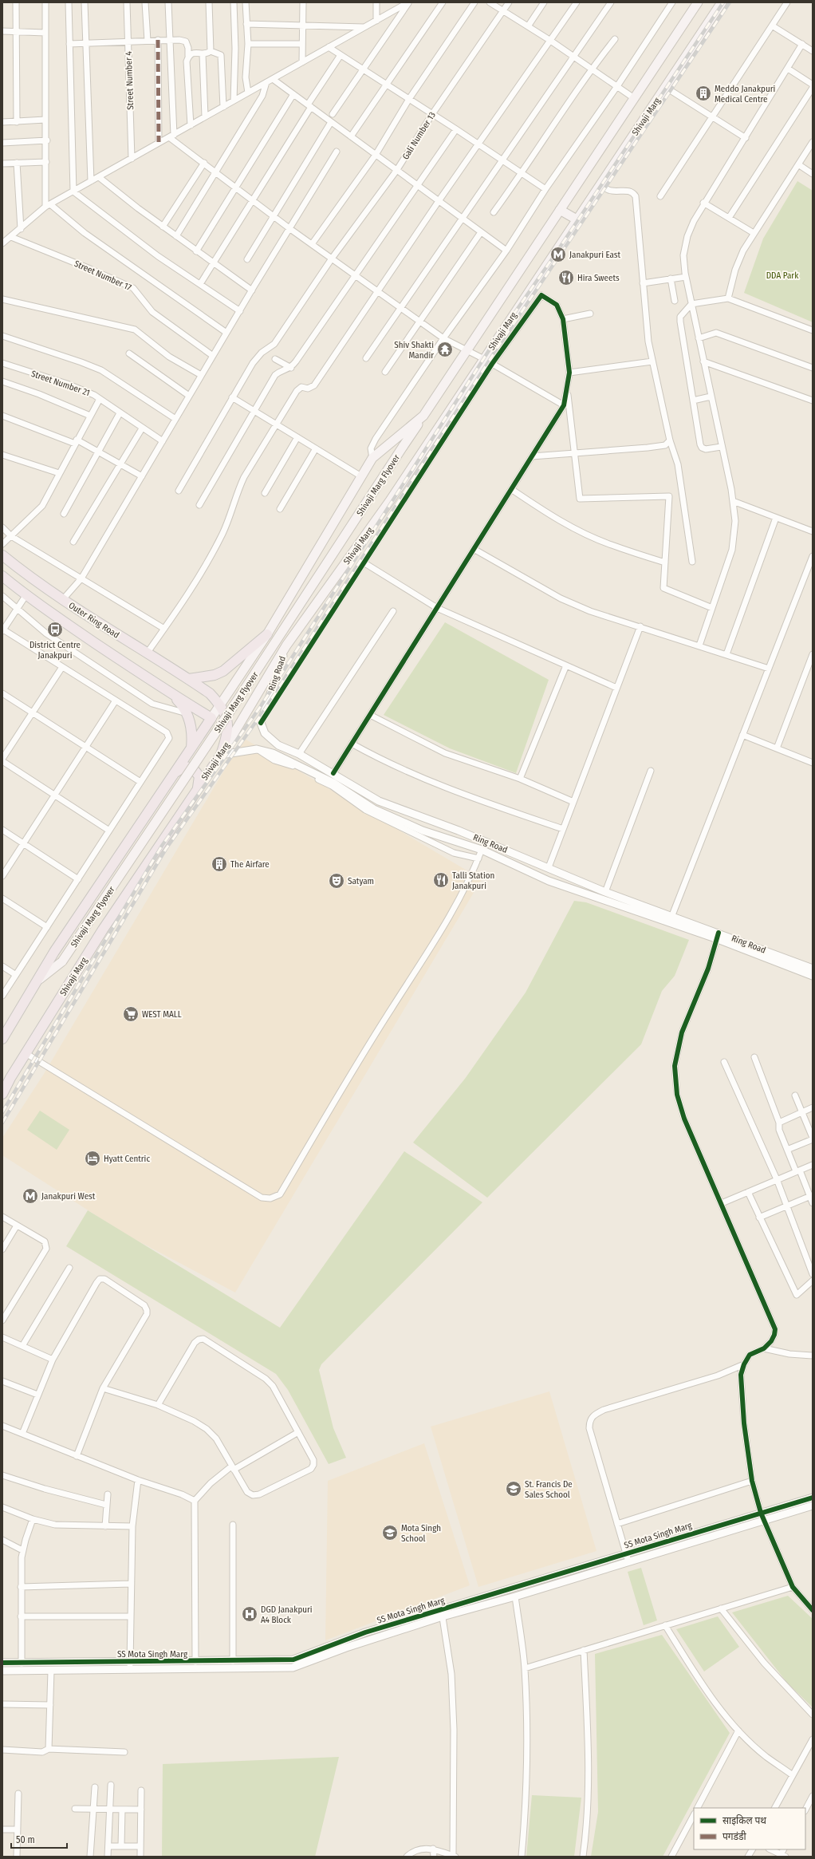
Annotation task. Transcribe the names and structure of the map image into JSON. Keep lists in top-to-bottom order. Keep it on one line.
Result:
{"streets":{"main road":["Shivaji Marg","Shivaji Marg Flyover","Outer Ring Road"],"street":["Street Number 4","Gali Number 13","Street Number 17","Street Number 21","Ring Road","SS Mota Singh Marg"]},"crossings":[["Shivaji Marg","Outer Ring Road"],["Shivaji Marg","Ring Road"],["Outer Ring Road","Ring Road"]],"parks":["DDA Park"],"places":{"building":["Meddo Janakpuri Medical Centre","The Airfare"],"metro station":["Janakpuri East","Janakpuri West"],"restaurant":["Hira Sweets","Talli Station Janakpuri"],"temple":["Shiv Shakti Mandir"],"bus stop":["District Centre Janakpuri"],"theatre":["Satyam"],"supermarket":["WEST MALL"],"hotel":["Hyatt Centric"],"school or university":["St. Francis De Sales School","Mota Singh School"],"hospital":["DGD Janakpuri A4 Block"]},"legend":["साइकिल पथ","पगडंडी"],"scale_bar":"50 m"}
